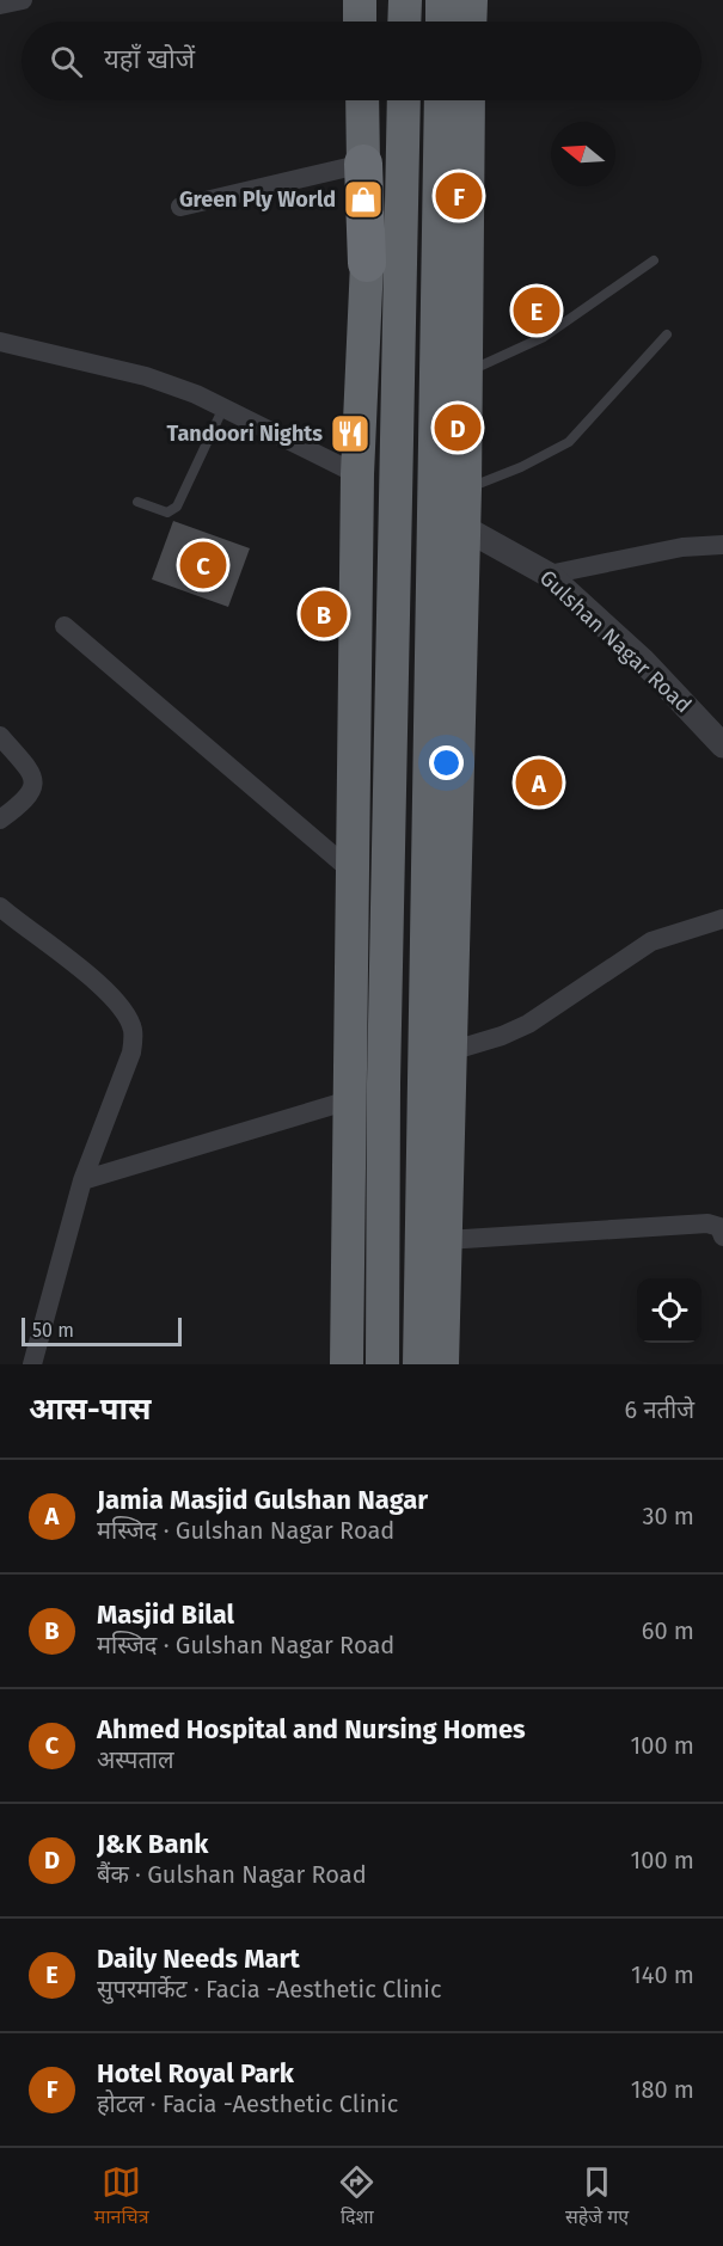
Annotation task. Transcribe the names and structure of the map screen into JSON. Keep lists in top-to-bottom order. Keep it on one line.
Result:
{"streets":{"street":["Gulshan Nagar Road"]},"places":{"shop":["Green Ply World"],"restaurant":["Tandoori Nights"]},"scale_bar":"50 m","north":"left","page":{"search":"यहाँ खोजें","pins":["F","E","D","C","B","A"],"scale":"50 m","heading":["आस-पास","6 नतीजे"],"list":[{"mark":"A","name":"Jamia Masjid Gulshan Nagar","note":"मस्जिद · Gulshan Nagar Road","value":"30 m"},{"mark":"B","name":"Masjid Bilal","note":"मस्जिद · Gulshan Nagar Road","value":"60 m"},{"mark":"C","name":"Ahmed Hospital and Nursing Homes","note":"अस्पताल","value":"100 m"},{"mark":"D","name":"J&K Bank","note":"बैंक · Gulshan Nagar Road","value":"100 m"},{"mark":"E","name":"Daily Needs Mart","note":"सुपरमार्केट · Facia -Aesthetic Clinic","value":"140 m"},{"mark":"F","name":"Hotel Royal Park","note":"होटल · Facia -Aesthetic Clinic","value":"180 m"}],"nav":["मानचित्र","दिशा","सहेजे गए"]}}
